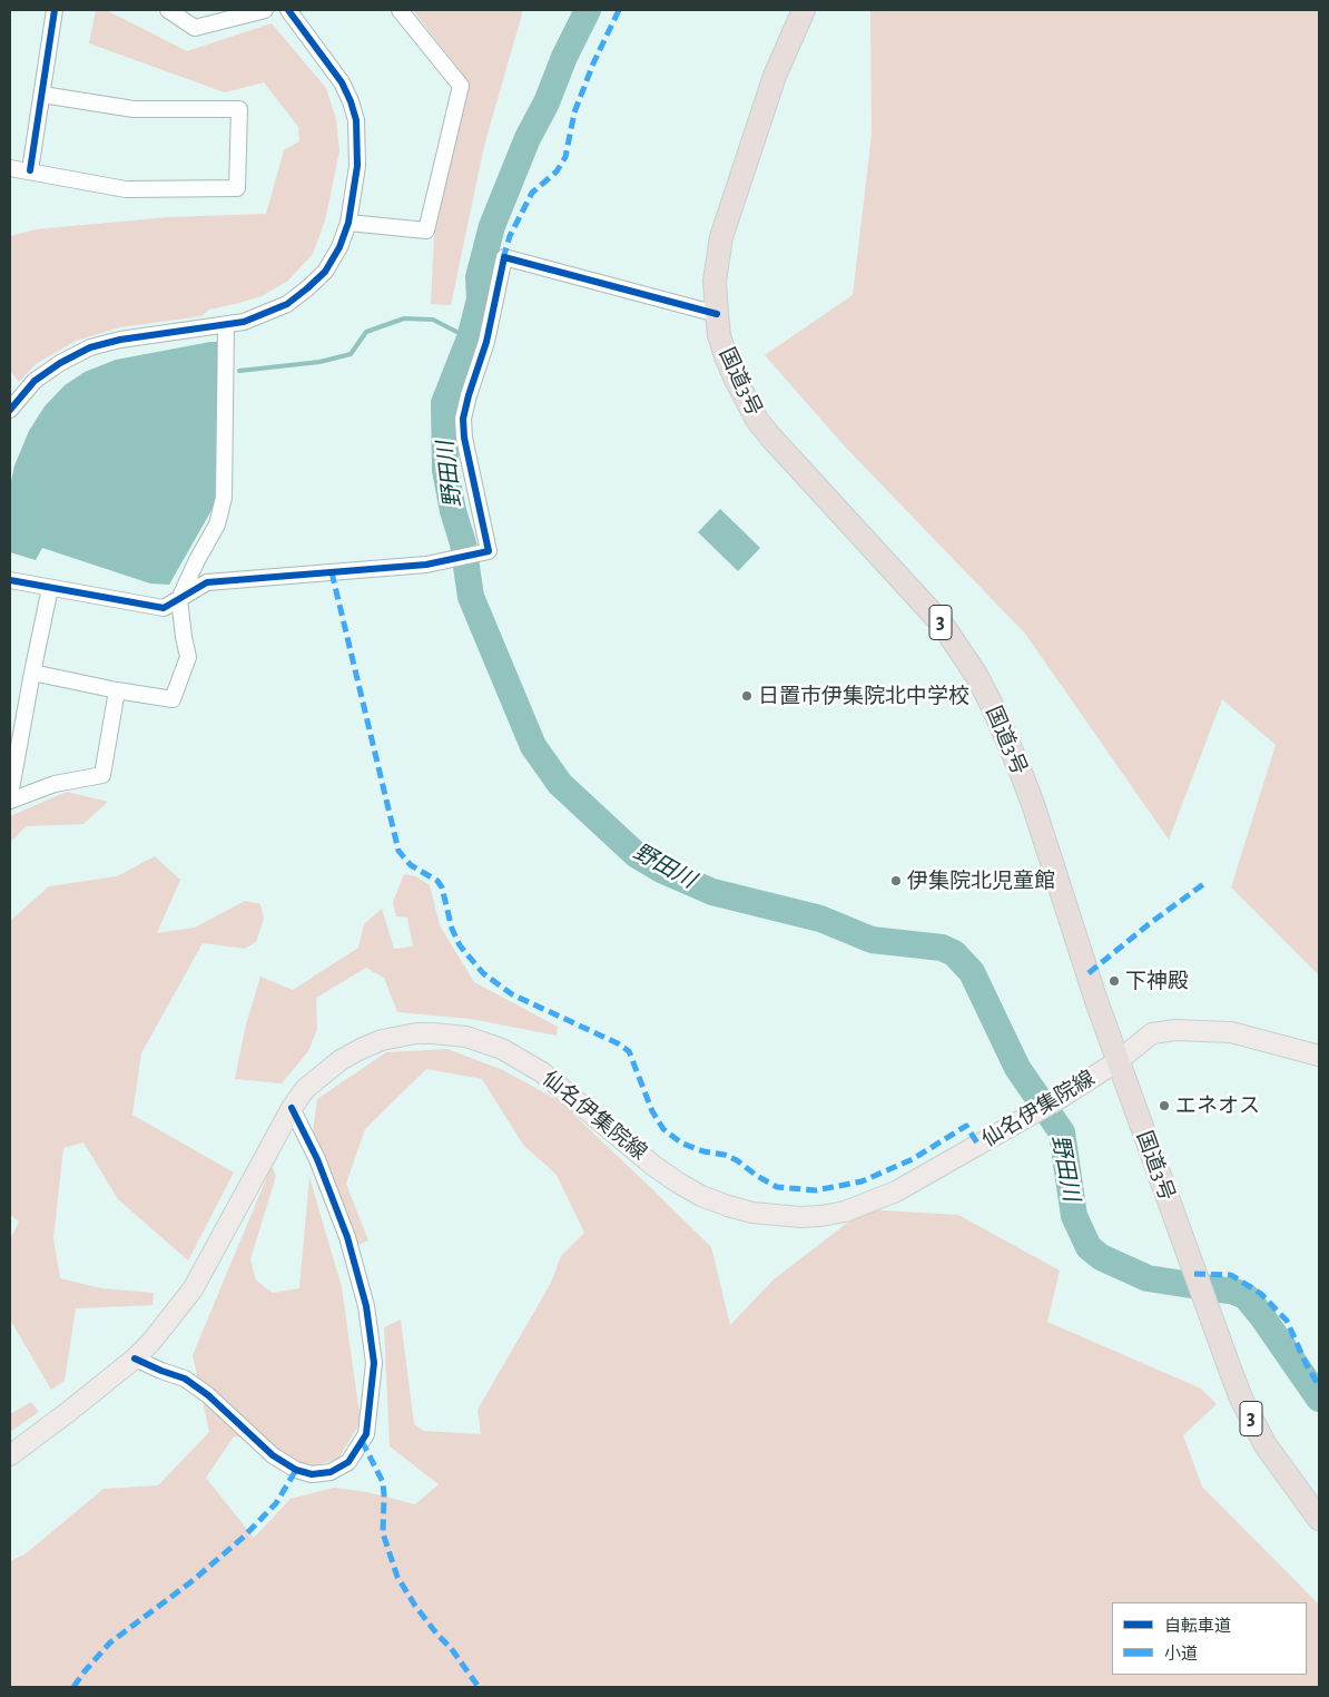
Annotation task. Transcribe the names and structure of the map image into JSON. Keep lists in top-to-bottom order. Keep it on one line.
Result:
{"streets":{"highway":["国道3号","3"],"main road":["仙名伊集院線"]},"crossings":[["国道3号","仙名伊集院線"]],"water":["野田川"],"places":["日置市伊集院北中学校","伊集院北児童館","下神殿","エネオス"],"legend":["自転車道","小道"]}
